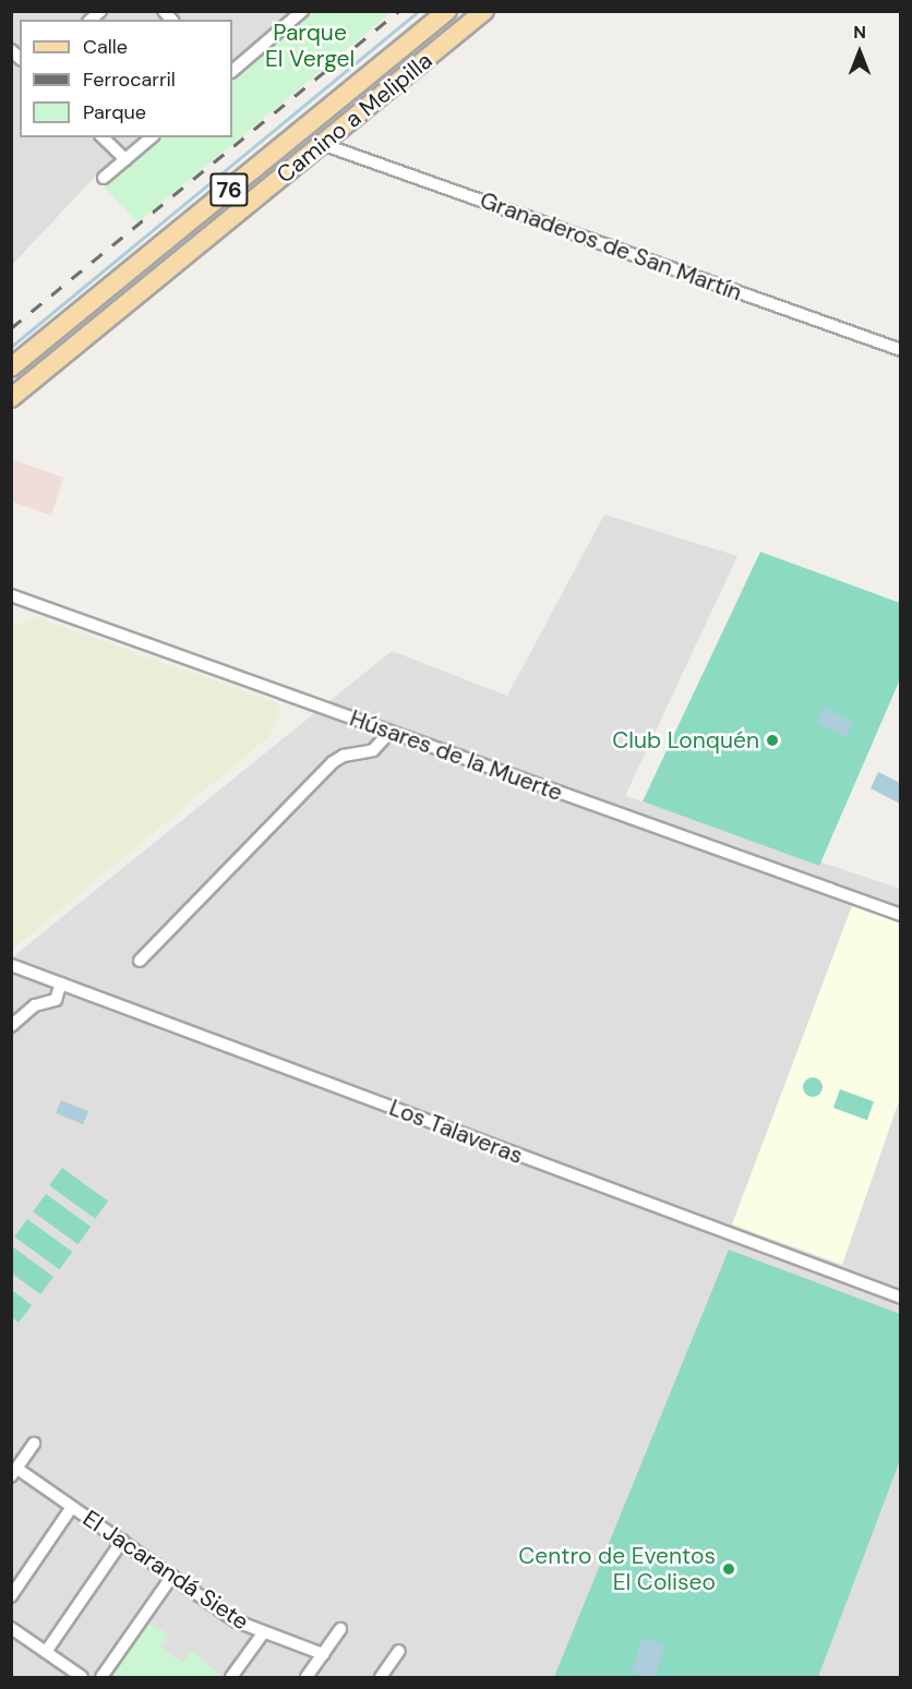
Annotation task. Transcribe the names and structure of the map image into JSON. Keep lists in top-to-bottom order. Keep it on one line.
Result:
{"streets":{"main road":["Camino a Melipilla","76"],"street":["Granaderos de San Martín","Húsares de la Muerte","Los Talaveras","El Jacarandá Siete"]},"crossings":[["Camino a Melipilla","Granaderos de San Martín"]],"parks":["Parque El Vergel"],"places":["Club Lonquén","Centro de Eventos El Coliseo"],"legend":["Calle","Ferrocarril","Parque"],"north":"top"}
